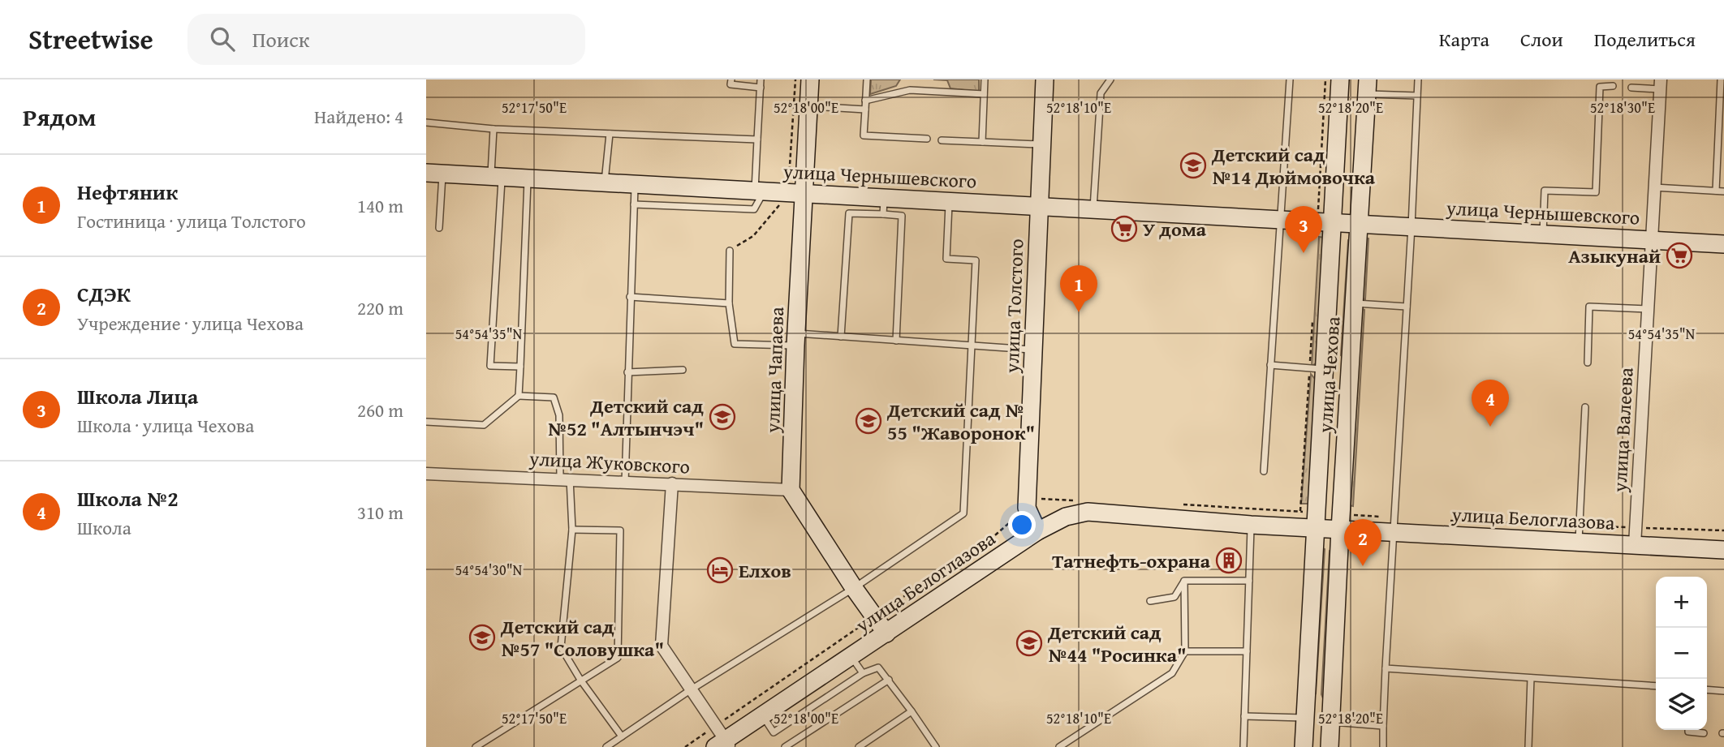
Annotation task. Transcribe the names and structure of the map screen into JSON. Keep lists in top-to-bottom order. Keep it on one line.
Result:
{"streets":{"street":["улица Чернышевского","улица Толстого","улица Чапаева","улица Чехова","улица Валеева","улица Жуковского","улица Белоглазова"]},"crossings":[["улица Чернышевского","улица Толстого"],["улица Чернышевского","улица Чапаева"],["улица Чернышевского","улица Чехова"],["улица Чернышевского","улица Валеева"],["улица Толстого","улица Белоглазова"],["улица Чапаева","улица Жуковского"],["улица Чехова","улица Белоглазова"],["улица Валеева","улица Белоглазова"]],"places":{"school or university":["Детский сад №14 Дюймовочка","Детский сад №52 \"Алтынчэч\"","Детский сад № 55 \"Жаворонок\"","Детский сад №57 \"Соловушка\"","Детский сад №44 \"Росинка\""],"supermarket":["У дома","Азыкунай"],"building":["Татнефть-охрана"],"hotel":["Елхов"]},"page":{"header":"Streetwise","search":"Поиск","nav":["Карта","Слои","Поделиться"],"heading":["Рядом","Найдено: 4"],"list":[{"mark":"1","name":"Нефтяник","note":"Гостиница · улица Толстого","value":"140 m"},{"mark":"2","name":"СДЭК","note":"Учреждение · улица Чехова","value":"220 m"},{"mark":"3","name":"Школа Лица","note":"Школа · улица Чехова","value":"260 m"},{"mark":"4","name":"Школа №2","note":"Школа","value":"310 m"}],"pins":["3","1","4","2"],"map_buttons":["+","−"]},"coordinates":["52°17'50\"E","52°18'00\"E","52°18'10\"E","52°18'20\"E","52°18'30\"E","54°54'35\"N","54°54'30\"N"]}
